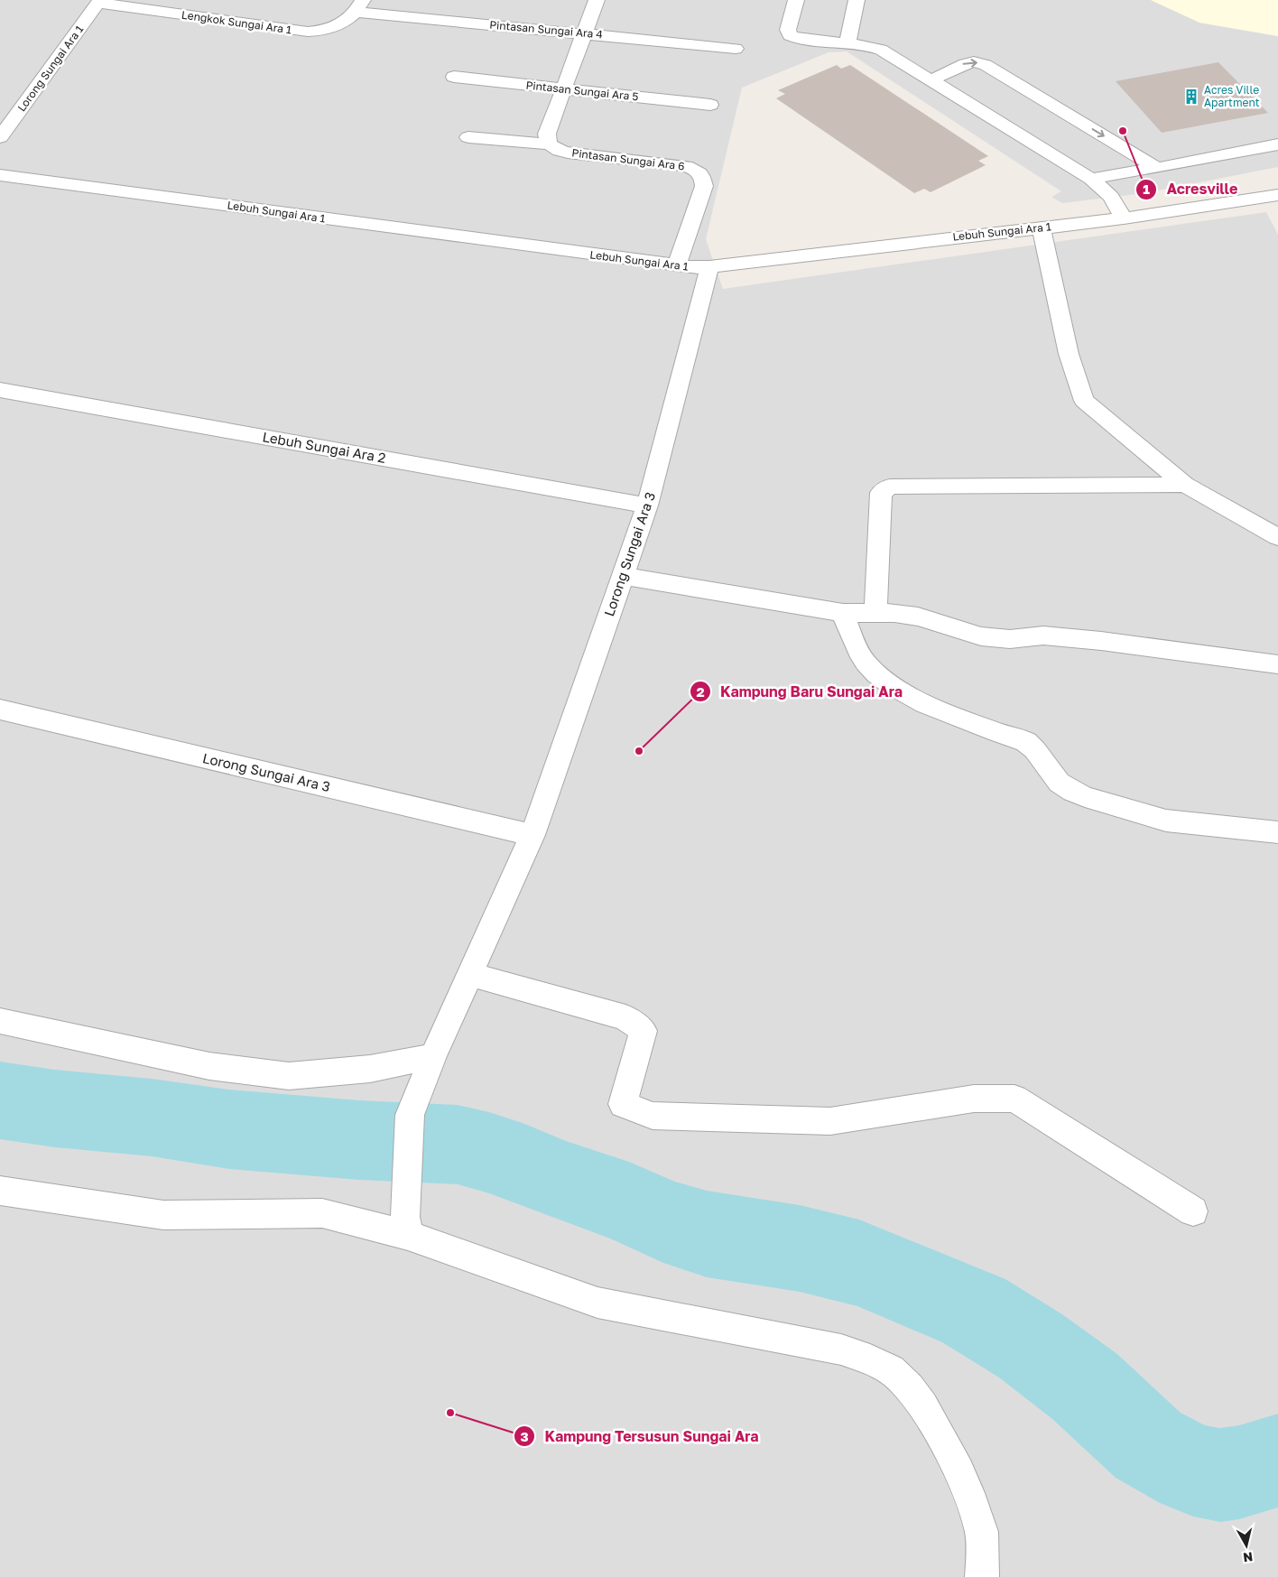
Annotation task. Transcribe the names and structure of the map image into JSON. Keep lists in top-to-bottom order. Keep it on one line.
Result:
{"streets":{"street":["Lengkok Sungai Ara 1","Pintasan Sungai Ara 4","Lorong Sungai Ara 1","Pintasan Sungai Ara 5","Pintasan Sungai Ara 6","Lebuh Sungai Ara 1","Lebuh Sungai Ara 2","Lorong Sungai Ara 3"]},"crossings":[["Lengkok Sungai Ara 1","Pintasan Sungai Ara 4"],["Lengkok Sungai Ara 1","Lorong Sungai Ara 1"],["Pintasan Sungai Ara 6","Lebuh Sungai Ara 1"],["Lebuh Sungai Ara 1","Lorong Sungai Ara 3"],["Lebuh Sungai Ara 2","Lorong Sungai Ara 3"]],"places":{"building":["Acres Ville Apartment"],"other":["Acresville","Kampung Baru Sungai Ara","Kampung Tersusun Sungai Ara"]},"north":"bottom"}
